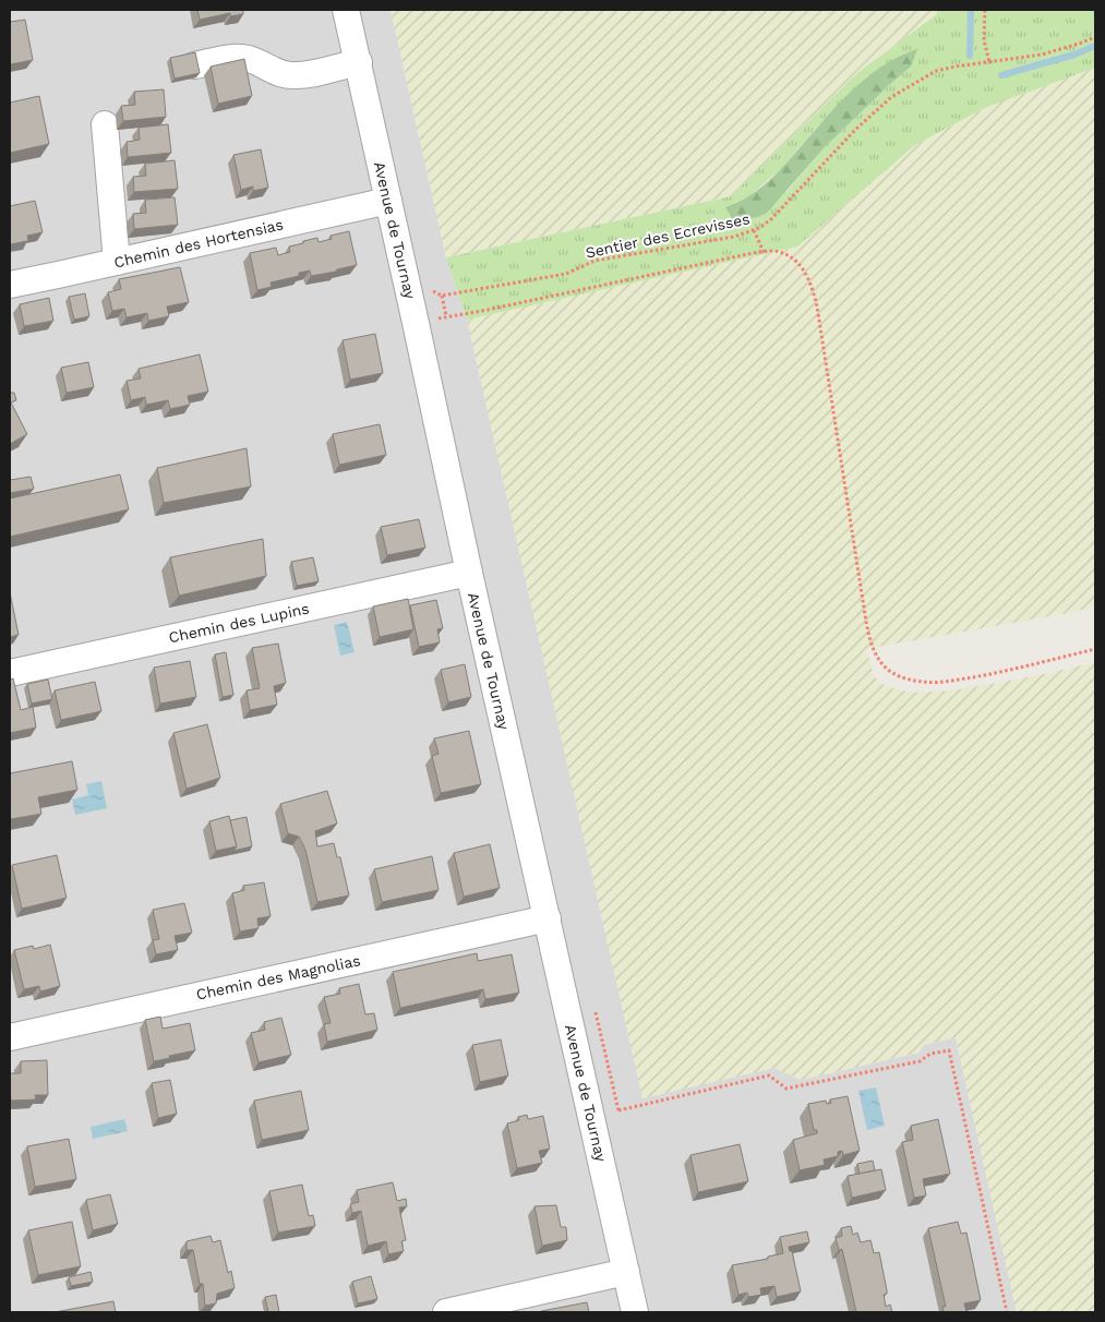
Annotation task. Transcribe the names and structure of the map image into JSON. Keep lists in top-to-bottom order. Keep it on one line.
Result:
{"streets":{"street":["Avenue de Tournay","Chemin des Hortensias","Chemin des Lupins","Chemin des Magnolias"],"path":["Sentier des Ecrevisses"]},"crossings":[["Avenue de Tournay","Chemin des Hortensias"],["Avenue de Tournay","Chemin des Lupins"],["Avenue de Tournay","Chemin des Magnolias"]]}
